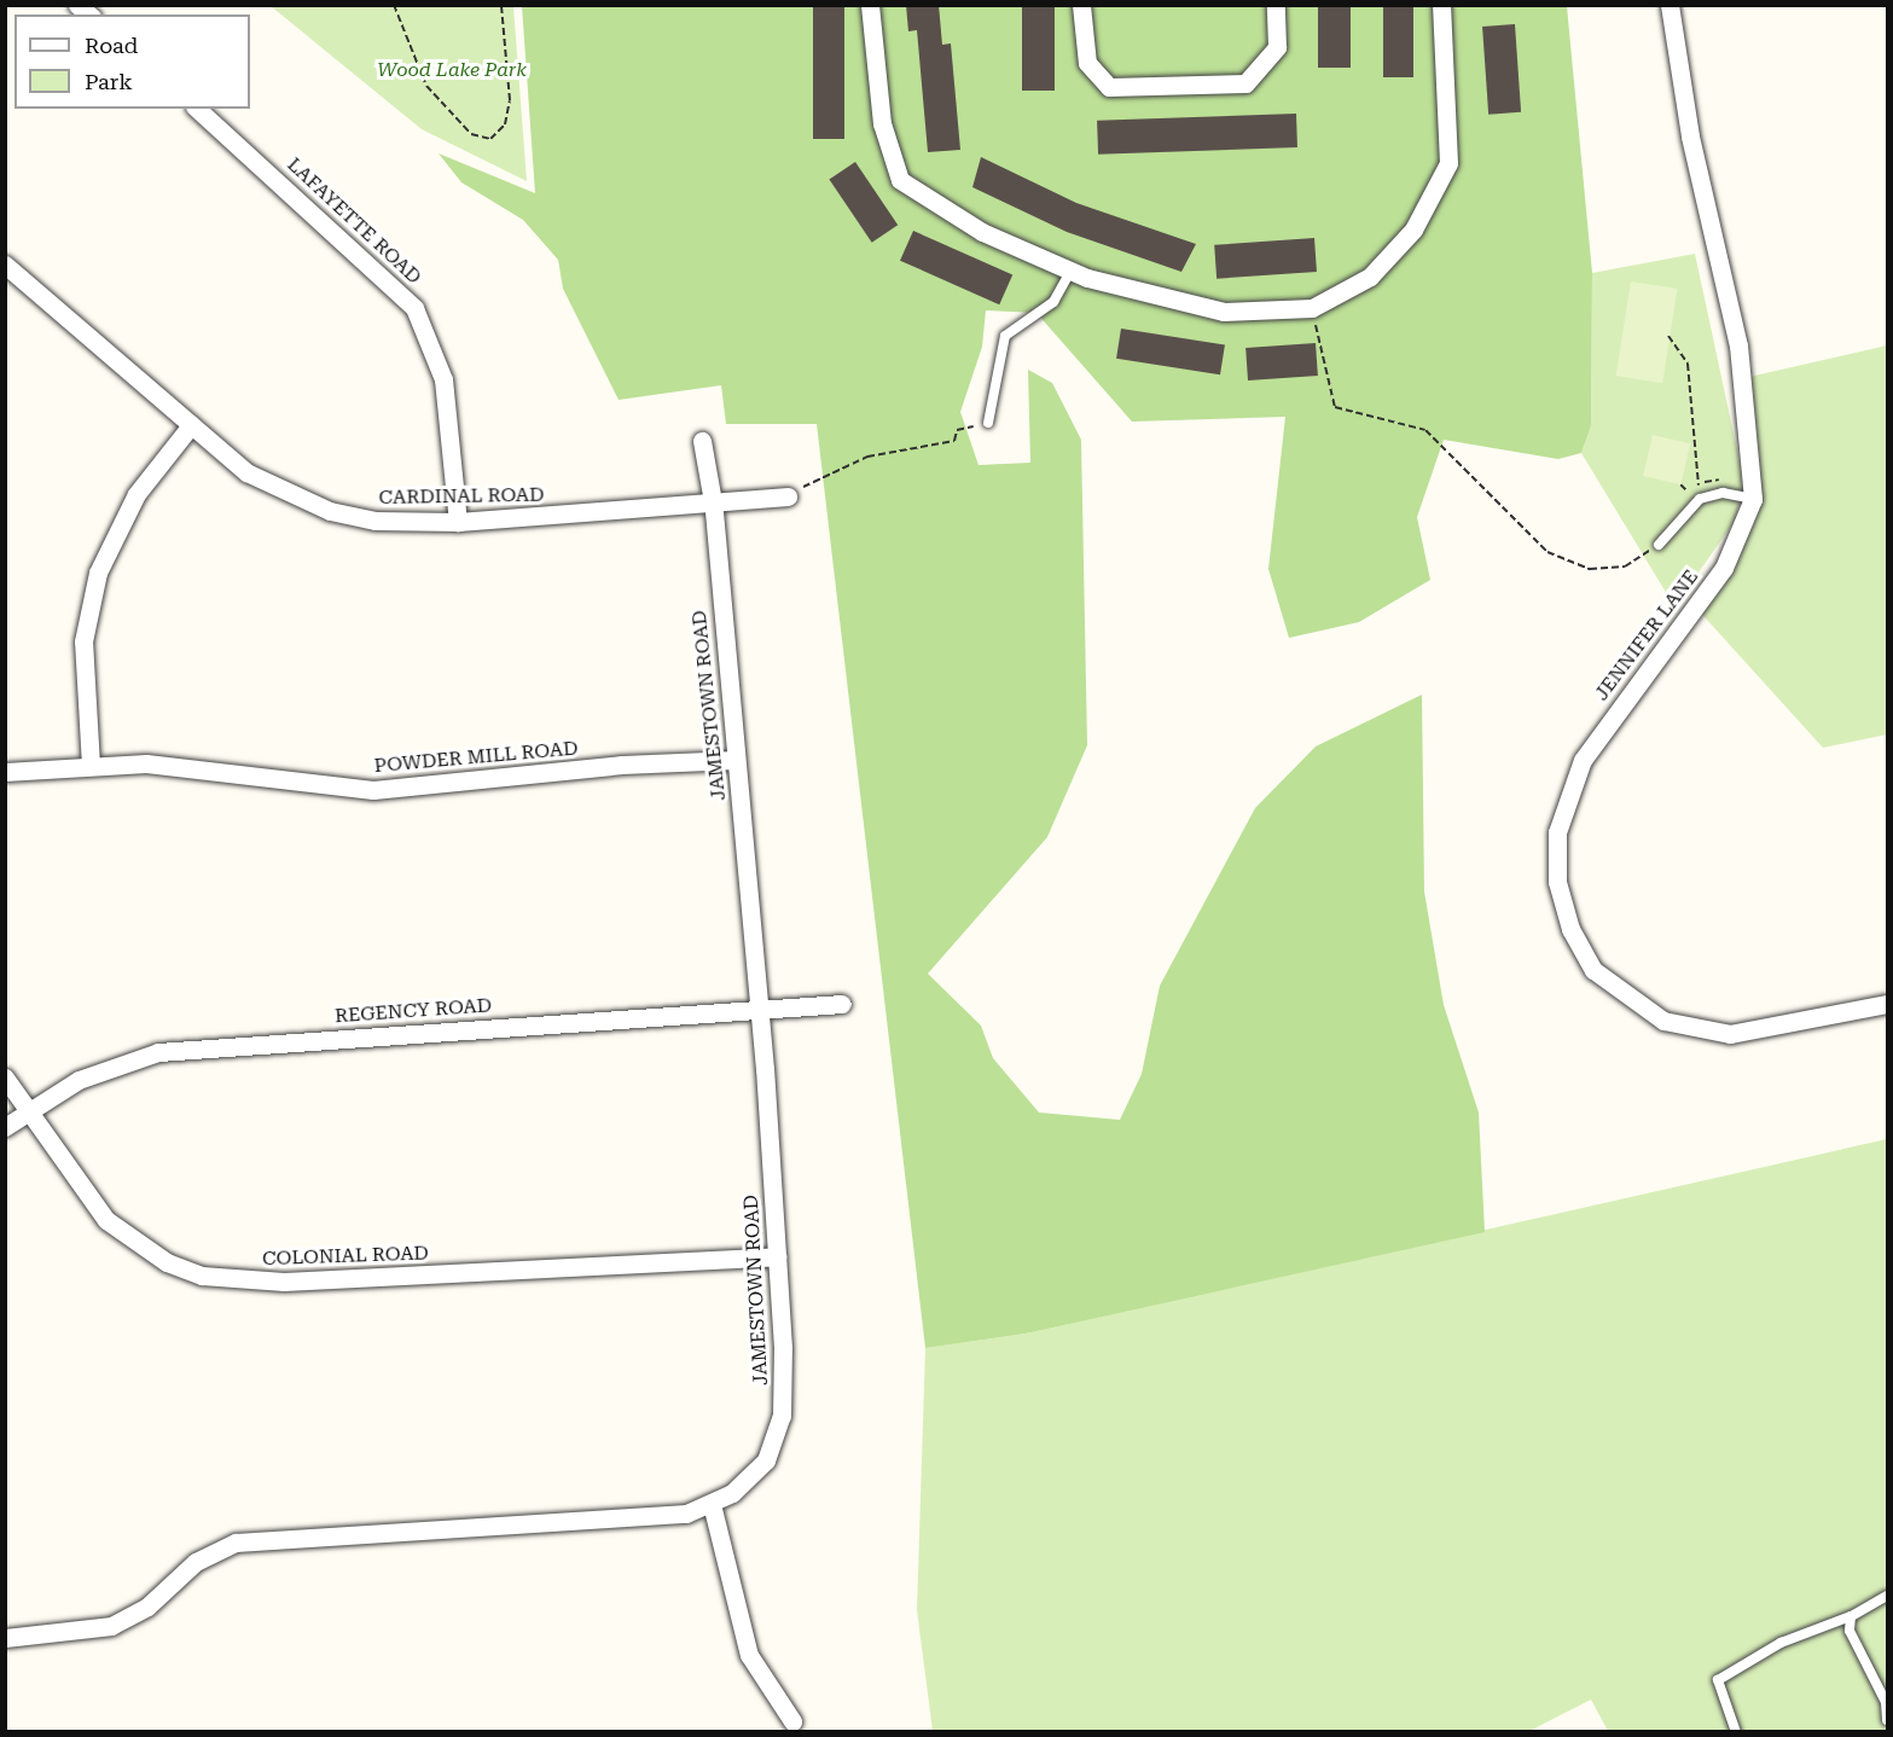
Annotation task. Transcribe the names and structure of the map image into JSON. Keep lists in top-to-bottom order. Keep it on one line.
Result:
{"streets":{"street":["LAFAYETTE ROAD","CARDINAL ROAD","JENNIFER LANE","JAMESTOWN ROAD","POWDER MILL ROAD","REGENCY ROAD","COLONIAL ROAD"]},"crossings":[["LAFAYETTE ROAD","CARDINAL ROAD"],["CARDINAL ROAD","JAMESTOWN ROAD"],["JAMESTOWN ROAD","POWDER MILL ROAD"],["JAMESTOWN ROAD","REGENCY ROAD"],["JAMESTOWN ROAD","COLONIAL ROAD"],["REGENCY ROAD","COLONIAL ROAD"]],"parks":["Wood Lake Park"],"legend":["Road","Park"]}
